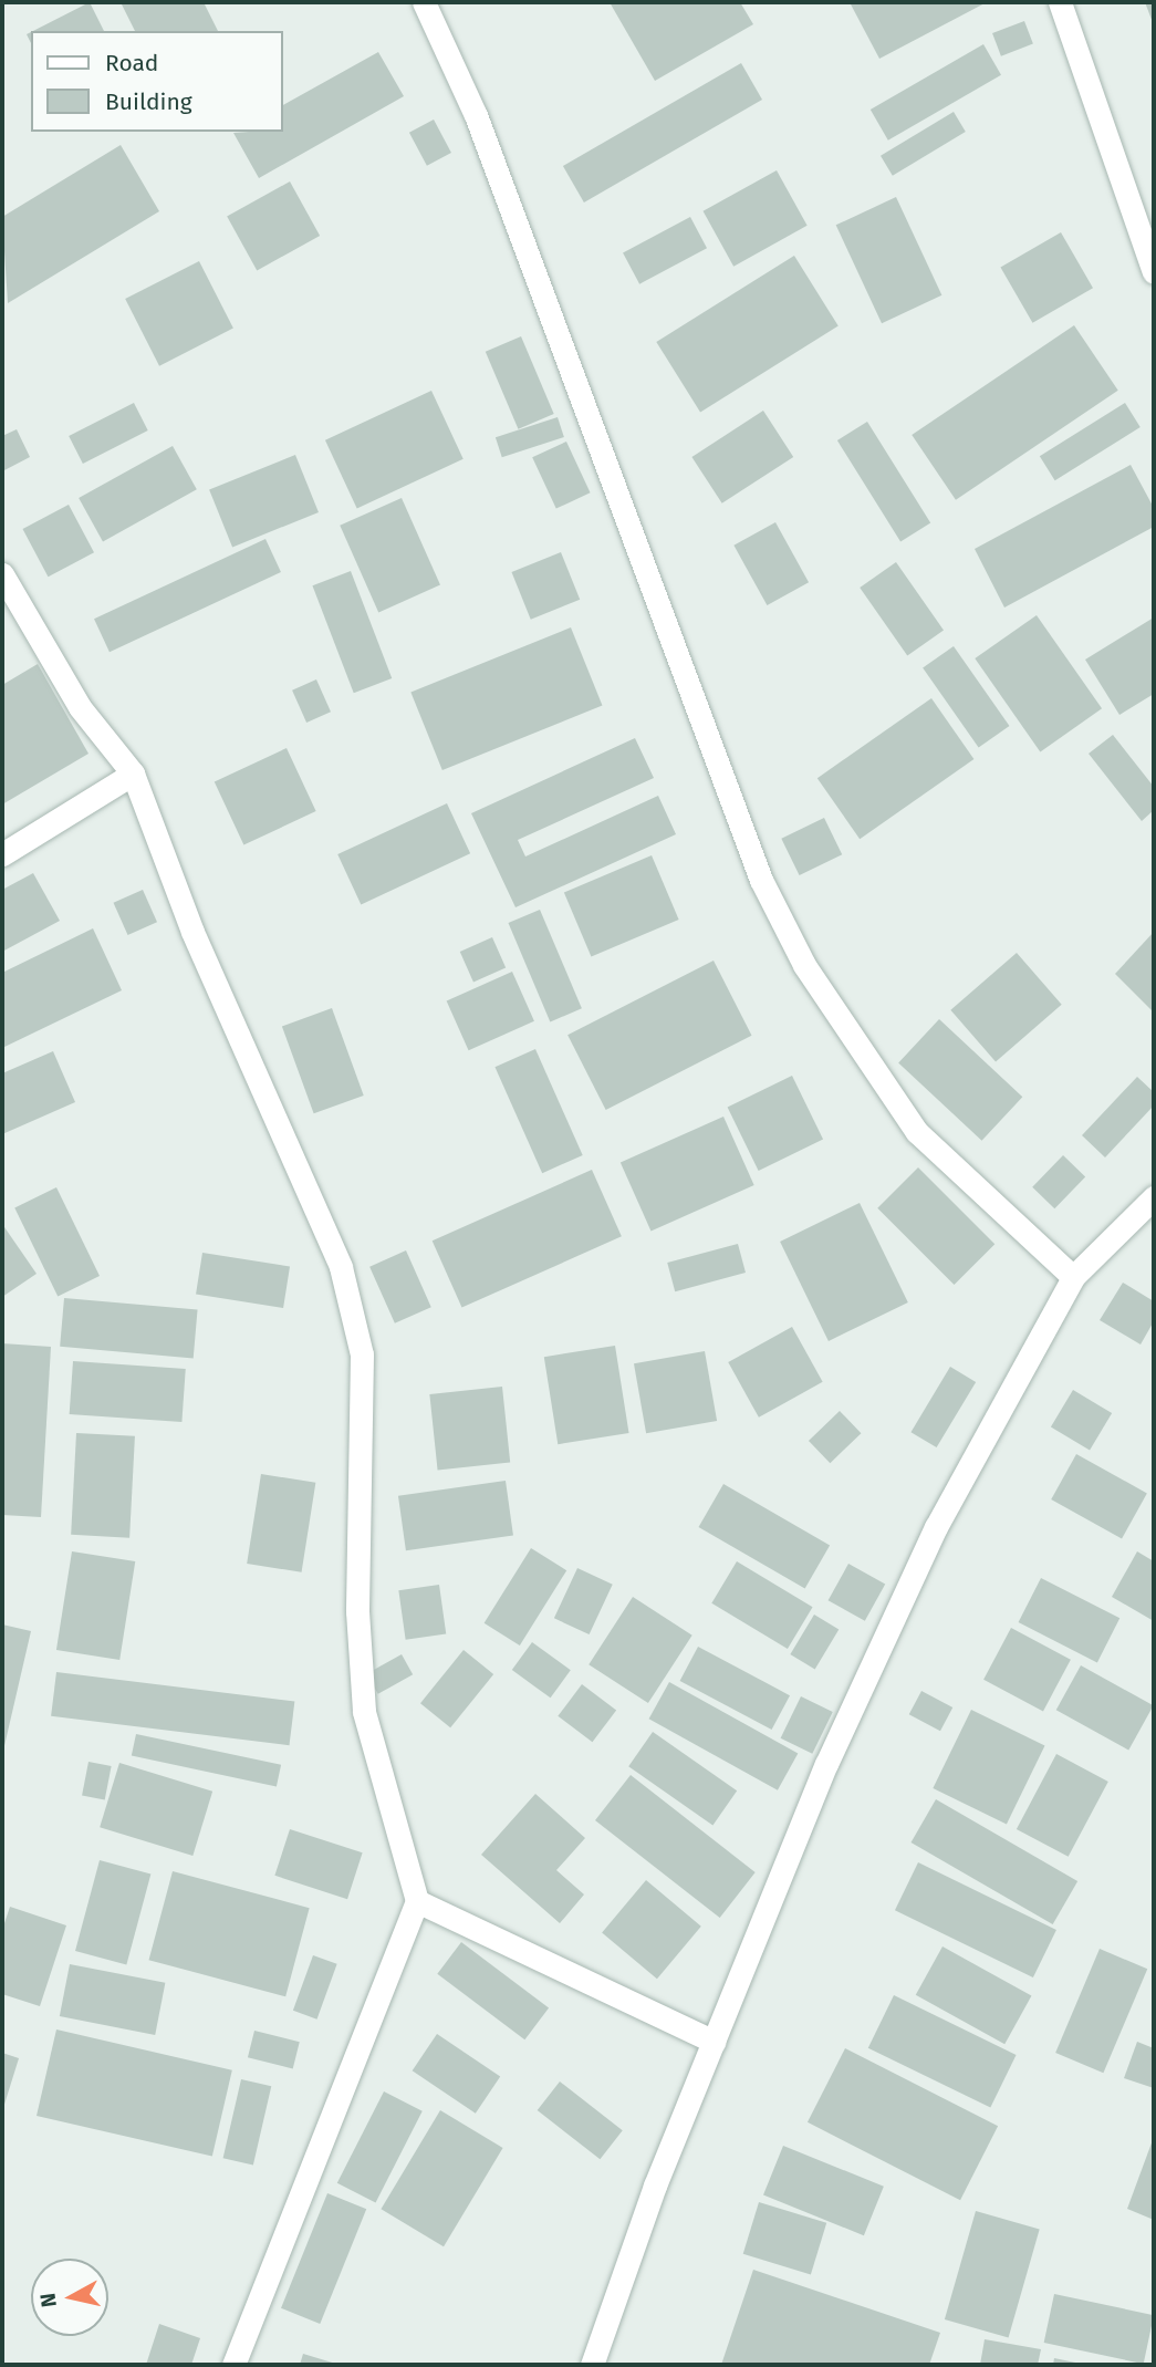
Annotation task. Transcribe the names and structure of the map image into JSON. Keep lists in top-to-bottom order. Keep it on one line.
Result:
{"legend":["Road","Building"],"north":"left"}
